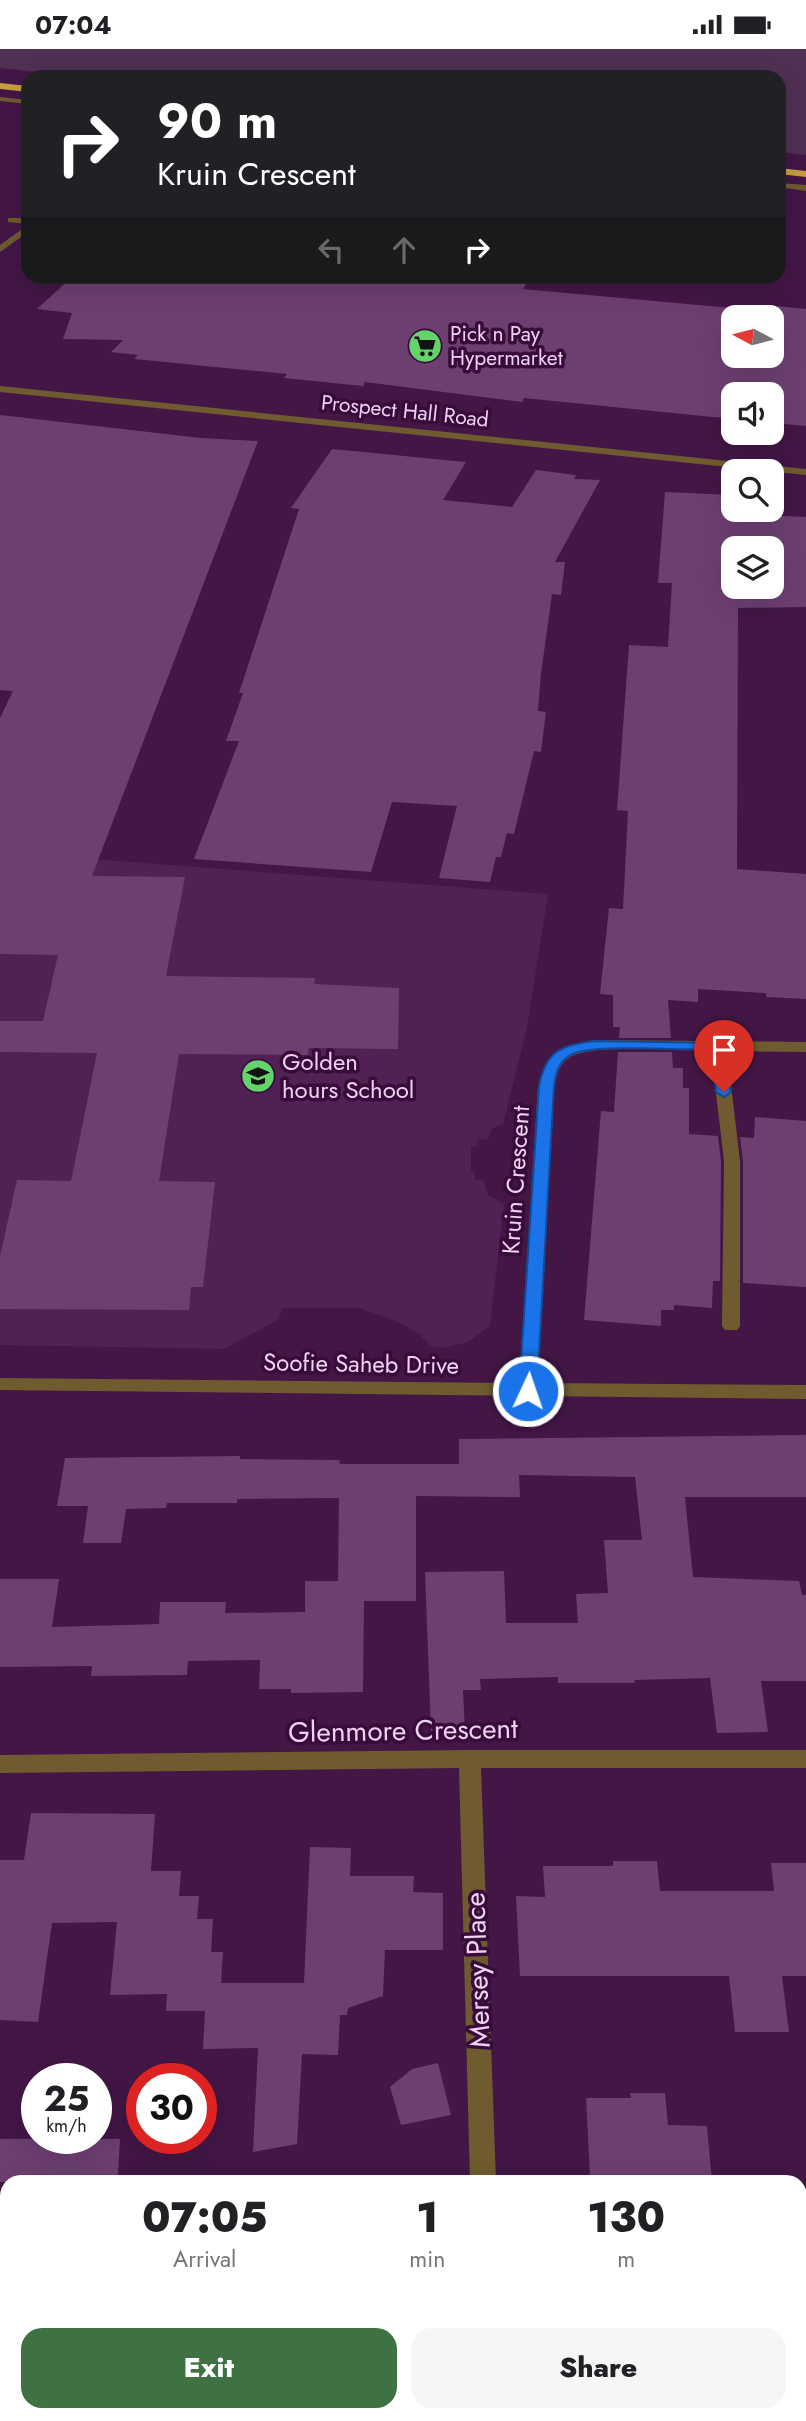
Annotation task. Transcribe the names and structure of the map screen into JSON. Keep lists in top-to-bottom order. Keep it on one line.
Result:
{"streets":{"street":["Prospect Hall Road","Kruin Crescent","Soofie Saheb Drive","Glenmore Crescent","Mersey Place"]},"crossings":[["Kruin Crescent","Soofie Saheb Drive"],["Glenmore Crescent","Mersey Place"]],"places":{"supermarket":["Pick n Pay Hypermarket"],"school or university":["Golden hours School"]},"north":"left","page":{"status":"07:04","turn":["90 m","Kruin Crescent"],"speed":"25 km/h","limit":"30","eta":["07:05","Arrival","1","min","130","m"],"buttons":["Exit","Share"]}}
